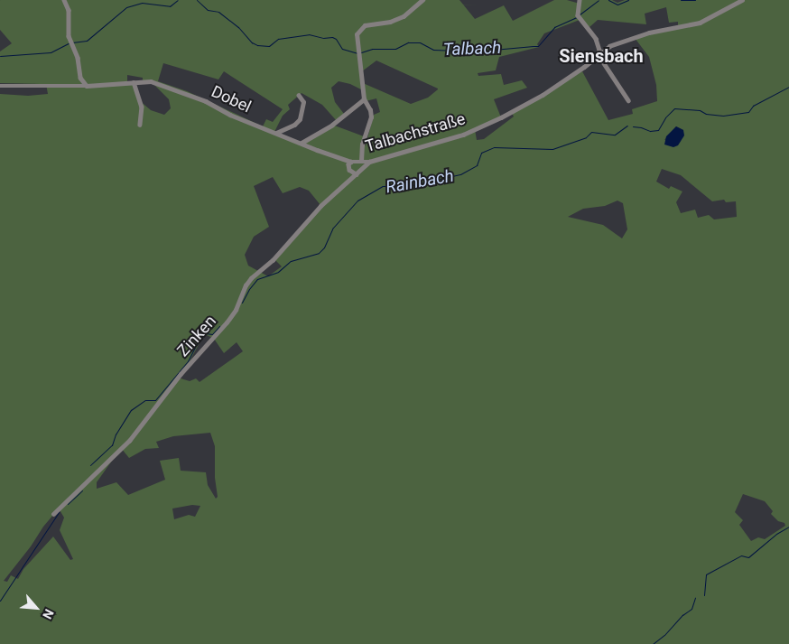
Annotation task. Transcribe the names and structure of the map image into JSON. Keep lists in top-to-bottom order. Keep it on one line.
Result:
{"streets":{"street":["Dobel","Talbachstraße","Zinken"]},"crossings":[["Dobel","Talbachstraße"],["Talbachstraße","Zinken"]],"districts":["Siensbach"],"water":["Talbach","Rainbach"],"north":"bottom right"}
